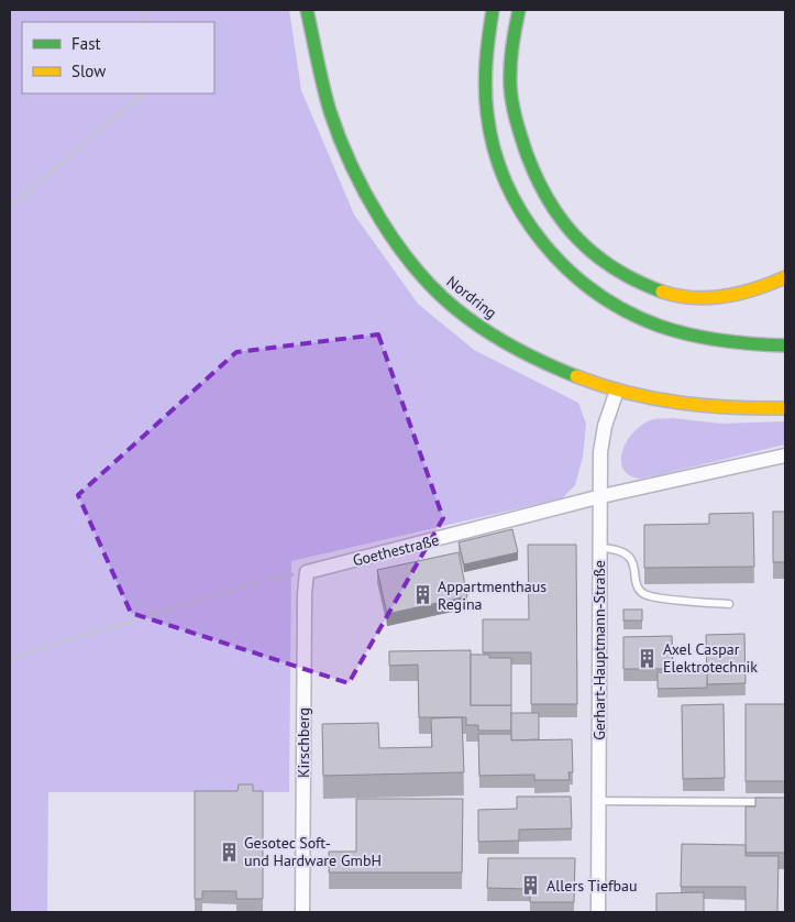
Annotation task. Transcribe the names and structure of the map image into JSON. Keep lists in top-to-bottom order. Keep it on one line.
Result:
{"streets":{"main road":["Nordring"],"street":["Goethestraße","Gerhart-Hauptmann-Straße","Kirschberg"]},"crossings":[["Nordring","Gerhart-Hauptmann-Straße"],["Goethestraße","Gerhart-Hauptmann-Straße"],["Goethestraße","Kirschberg"]],"places":{"building":["Appartmenthaus Regina","Axel Caspar Elektrotechnik","Gesotec Soft- und Hardware GmbH","Allers Tiefbau"]},"legend":["Fast","Slow"]}
